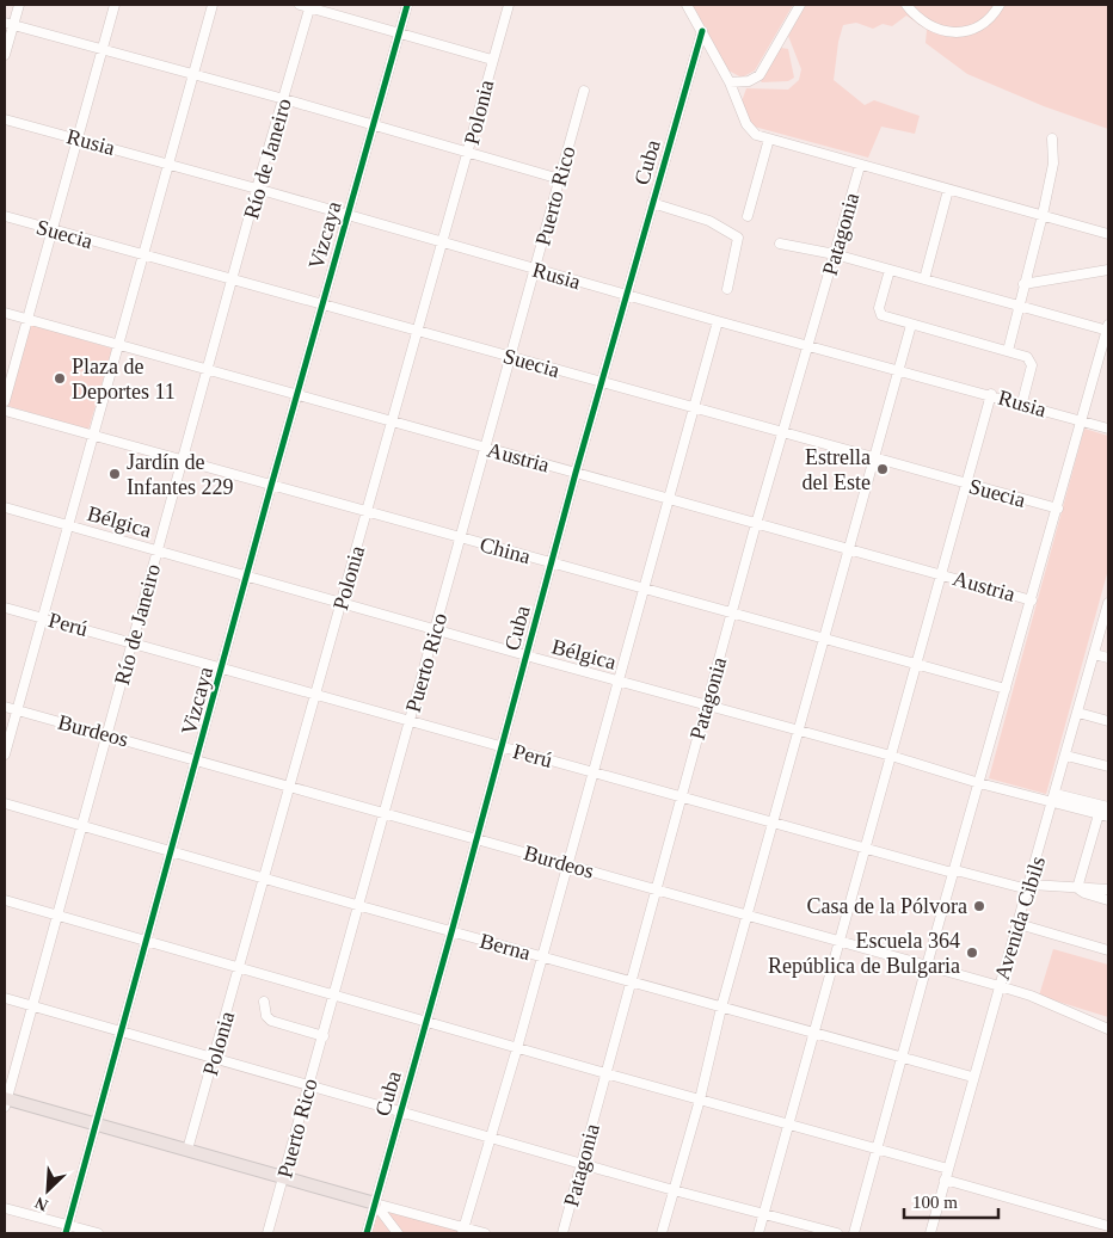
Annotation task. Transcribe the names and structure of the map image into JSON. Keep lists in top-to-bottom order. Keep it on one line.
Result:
{"streets":{"street":["Polonia","Rusia","Río de Janeiro","Cuba","Puerto Rico","Suecia","Patagonia","Vizcaya","Austria","Bélgica","China","Perú","Burdeos","Avenida Cibils","Berna"]},"crossings":[["Polonia","Rusia"],["Polonia","Suecia"],["Polonia","Austria"],["Polonia","Bélgica"],["Polonia","China"],["Polonia","Perú"],["Polonia","Burdeos"],["Polonia","Berna"],["Rusia","Río de Janeiro"],["Rusia","Cuba"],["Rusia","Puerto Rico"],["Rusia","Patagonia"],["Rusia","Vizcaya"],["Río de Janeiro","Suecia"],["Río de Janeiro","Austria"],["Río de Janeiro","Bélgica"],["Río de Janeiro","China"],["Río de Janeiro","Perú"],["Río de Janeiro","Burdeos"],["Río de Janeiro","Berna"],["Cuba","Suecia"],["Cuba","Austria"],["Cuba","Bélgica"],["Cuba","China"],["Cuba","Perú"],["Cuba","Burdeos"],["Cuba","Berna"],["Puerto Rico","Suecia"],["Puerto Rico","Austria"],["Puerto Rico","Bélgica"],["Puerto Rico","China"],["Puerto Rico","Perú"],["Puerto Rico","Burdeos"],["Puerto Rico","Berna"],["Suecia","Patagonia"],["Suecia","Vizcaya"],["Patagonia","Austria"],["Patagonia","Bélgica"],["Patagonia","China"],["Patagonia","Perú"],["Patagonia","Burdeos"],["Patagonia","Berna"],["Vizcaya","Austria"],["Vizcaya","Bélgica"],["Vizcaya","China"],["Vizcaya","Perú"],["Vizcaya","Burdeos"],["Vizcaya","Berna"],["Bélgica","Avenida Cibils"],["Perú","Avenida Cibils"],["Burdeos","Avenida Cibils"],["Avenida Cibils","Berna"]],"places":["Plaza de Deportes 11","Estrella del Este","Jardín de Infantes 229","Casa de la Pólvora","Escuela 364 República de Bulgaria"],"scale_bar":"100 m","north":"bottom left"}
